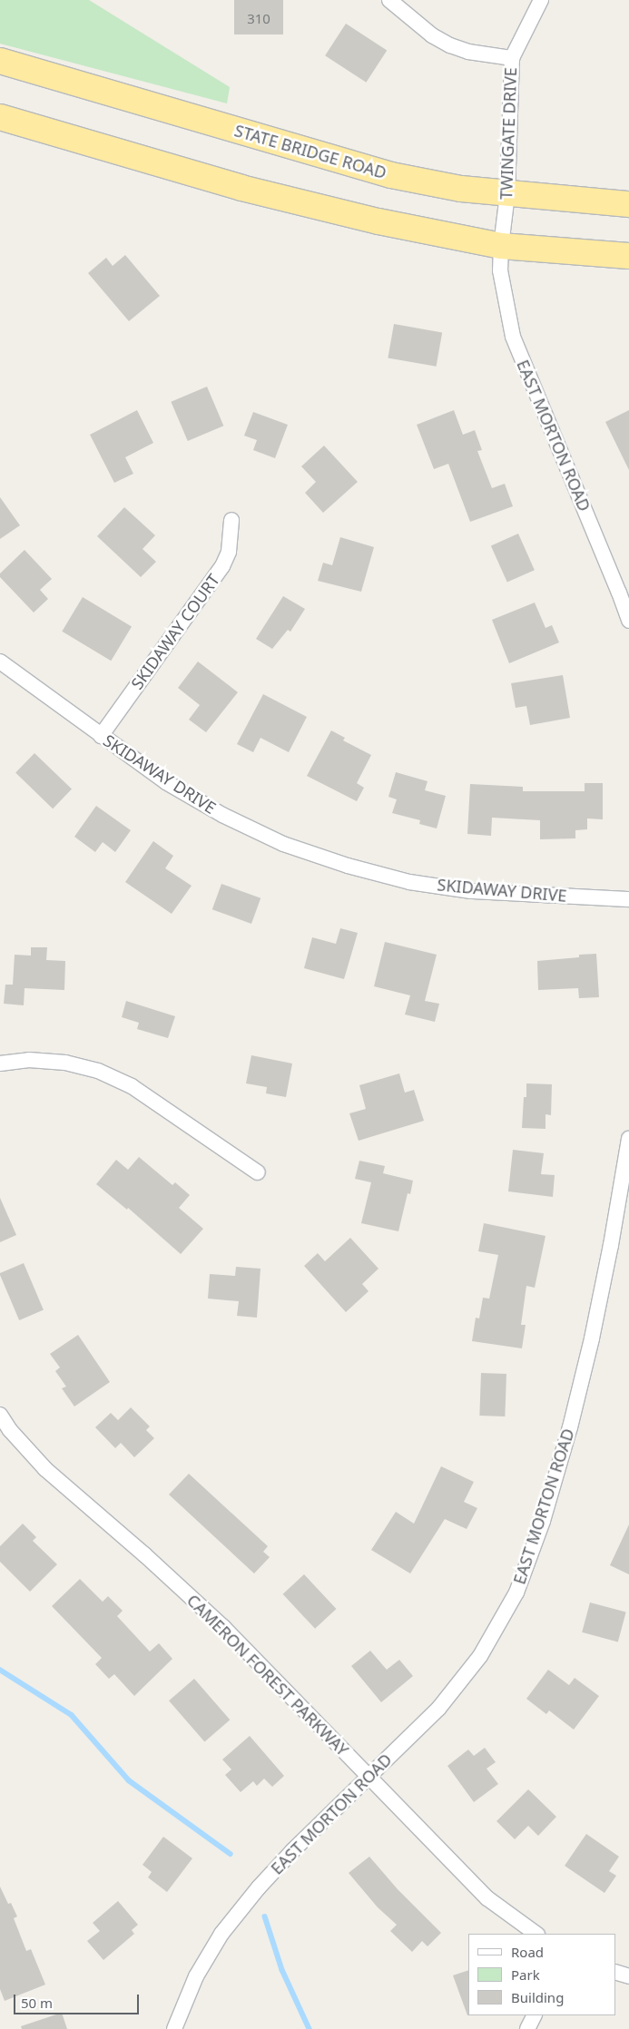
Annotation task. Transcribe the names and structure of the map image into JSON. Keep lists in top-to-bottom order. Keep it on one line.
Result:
{"streets":{"highway":["STATE BRIDGE ROAD"],"street":["TWINGATE DRIVE","EAST MORTON ROAD","SKIDAWAY COURT","SKIDAWAY DRIVE","CAMERON FOREST PARKWAY"]},"crossings":[["TWINGATE DRIVE","STATE BRIDGE ROAD"],["TWINGATE DRIVE","EAST MORTON ROAD"],["EAST MORTON ROAD","CAMERON FOREST PARKWAY"],["SKIDAWAY COURT","SKIDAWAY DRIVE"]],"house_numbers":["310"],"legend":["Road","Park","Building"],"scale_bar":"50 m"}
